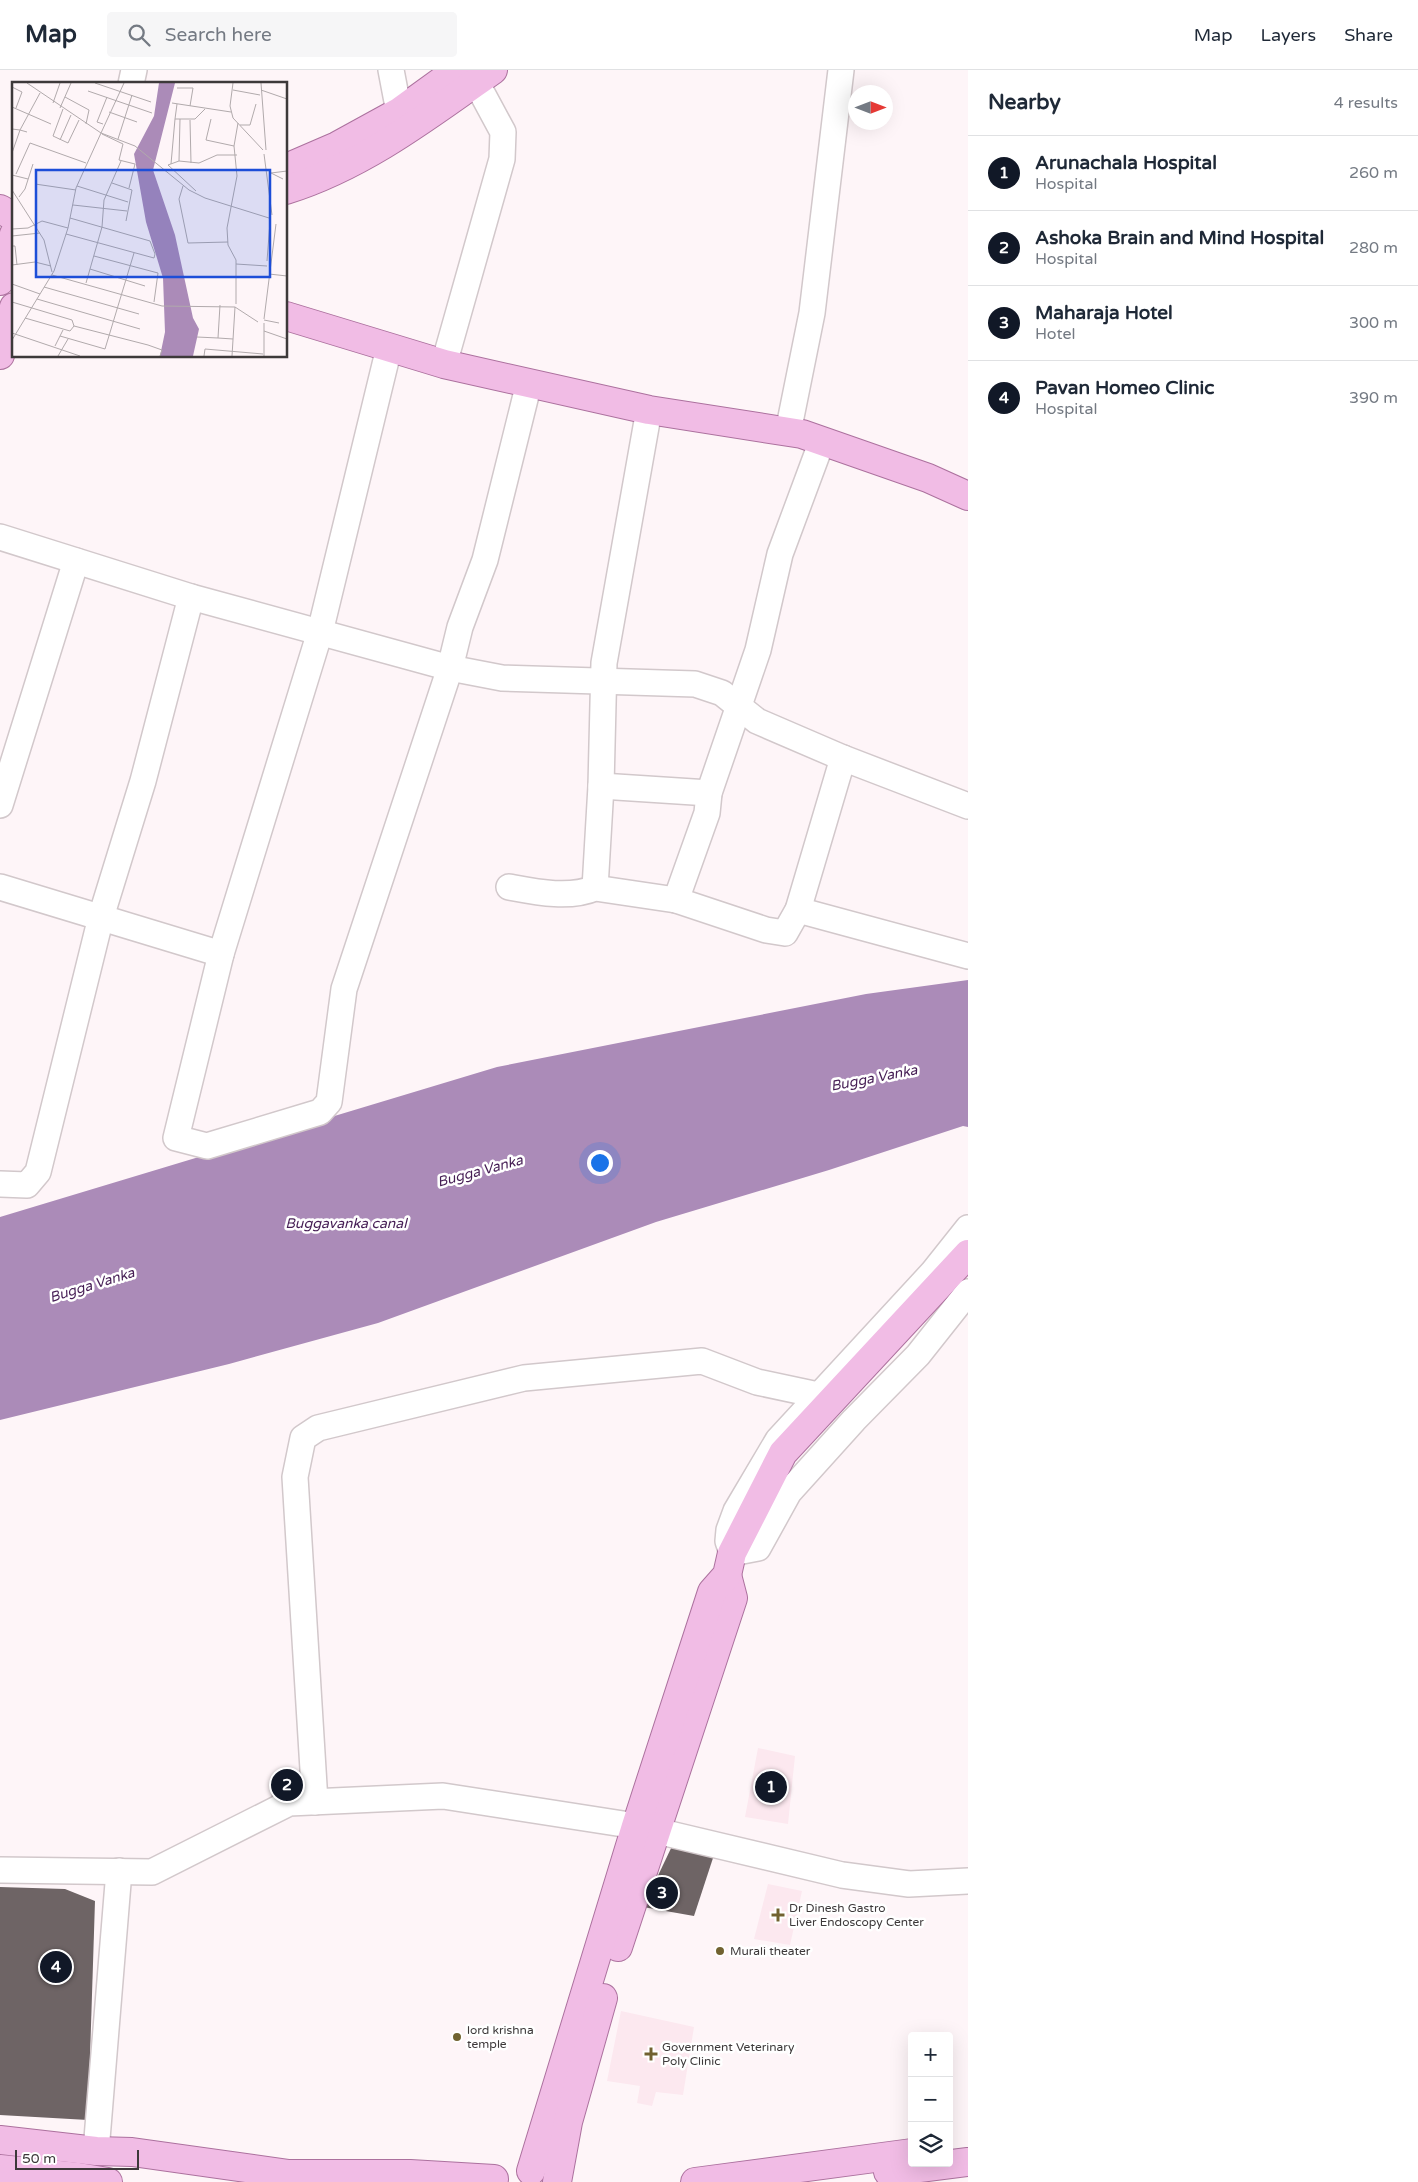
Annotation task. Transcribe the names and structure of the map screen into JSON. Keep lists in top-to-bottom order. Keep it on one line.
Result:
{"water":["Bugga Vanka","Buggavanka canal"],"places":{"health":["Dr Dinesh Gastro Liver Endoscopy Center","Government Veterinary Poly Clinic"],"other":["Murali theater","lord krishna temple"]},"scale_bar":"50 m","north":"right","page":{"header":"Map","search":"Search here","nav":["Map","Layers","Share"],"heading":["Nearby","4 results"],"list":[{"mark":"1","name":"Arunachala Hospital","note":"Hospital","value":"260 m"},{"mark":"2","name":"Ashoka Brain and Mind Hospital","note":"Hospital","value":"280 m"},{"mark":"3","name":"Maharaja Hotel","note":"Hotel","value":"300 m"},{"mark":"4","name":"Pavan Homeo Clinic","note":"Hospital","value":"390 m"}],"pins":["2","1","3","4"],"map_buttons":["+","−"],"scale":"50 m"}}
